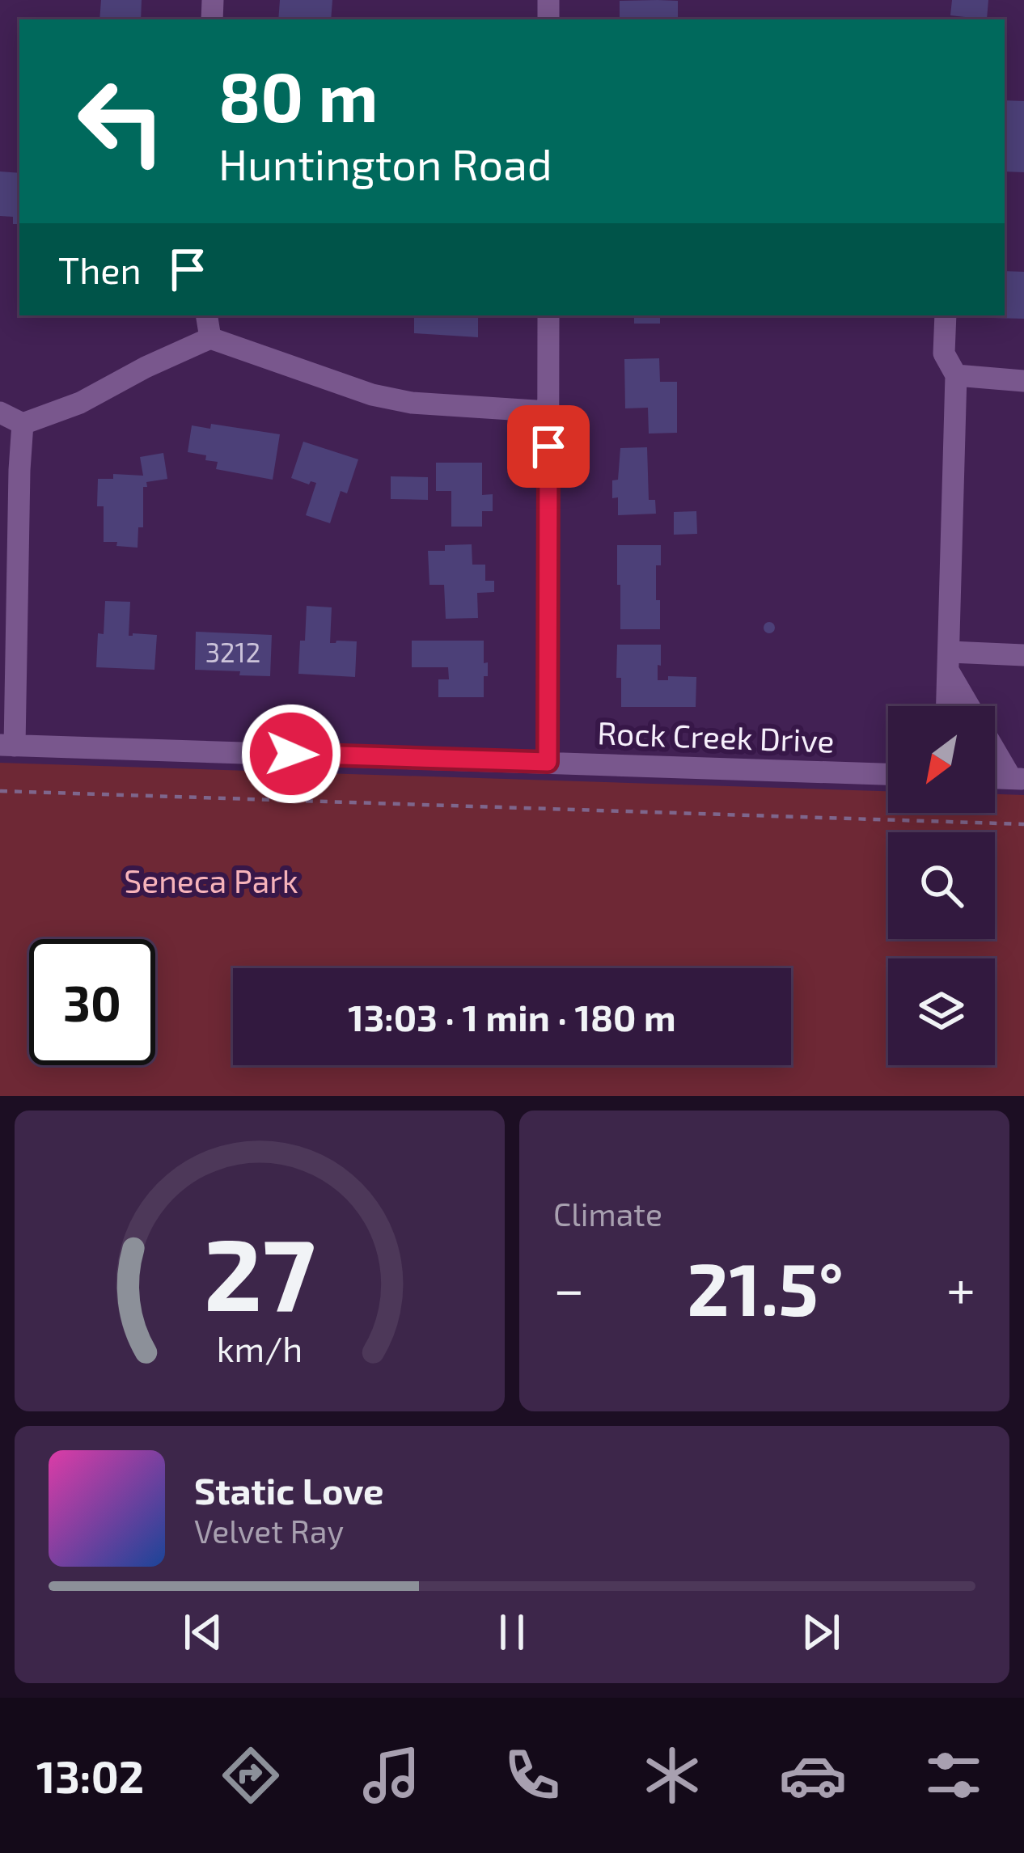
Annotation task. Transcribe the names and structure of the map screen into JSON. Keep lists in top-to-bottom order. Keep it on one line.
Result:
{"streets":{"street":["Rock Creek Drive"]},"parks":["Seneca Park"],"house_numbers":["3212"],"north":"bottom left","page":{"turn":["80 m","Huntington Road"],"then":"Then","limit":"30","trip":"13:03 · 1 min · 180 m","tile":"Climate","heat":["−","21.5°","+"],"song":["Static Love","Velvet Ray"],"tabs":"13:02","gauge":["27","km/h"]}}
